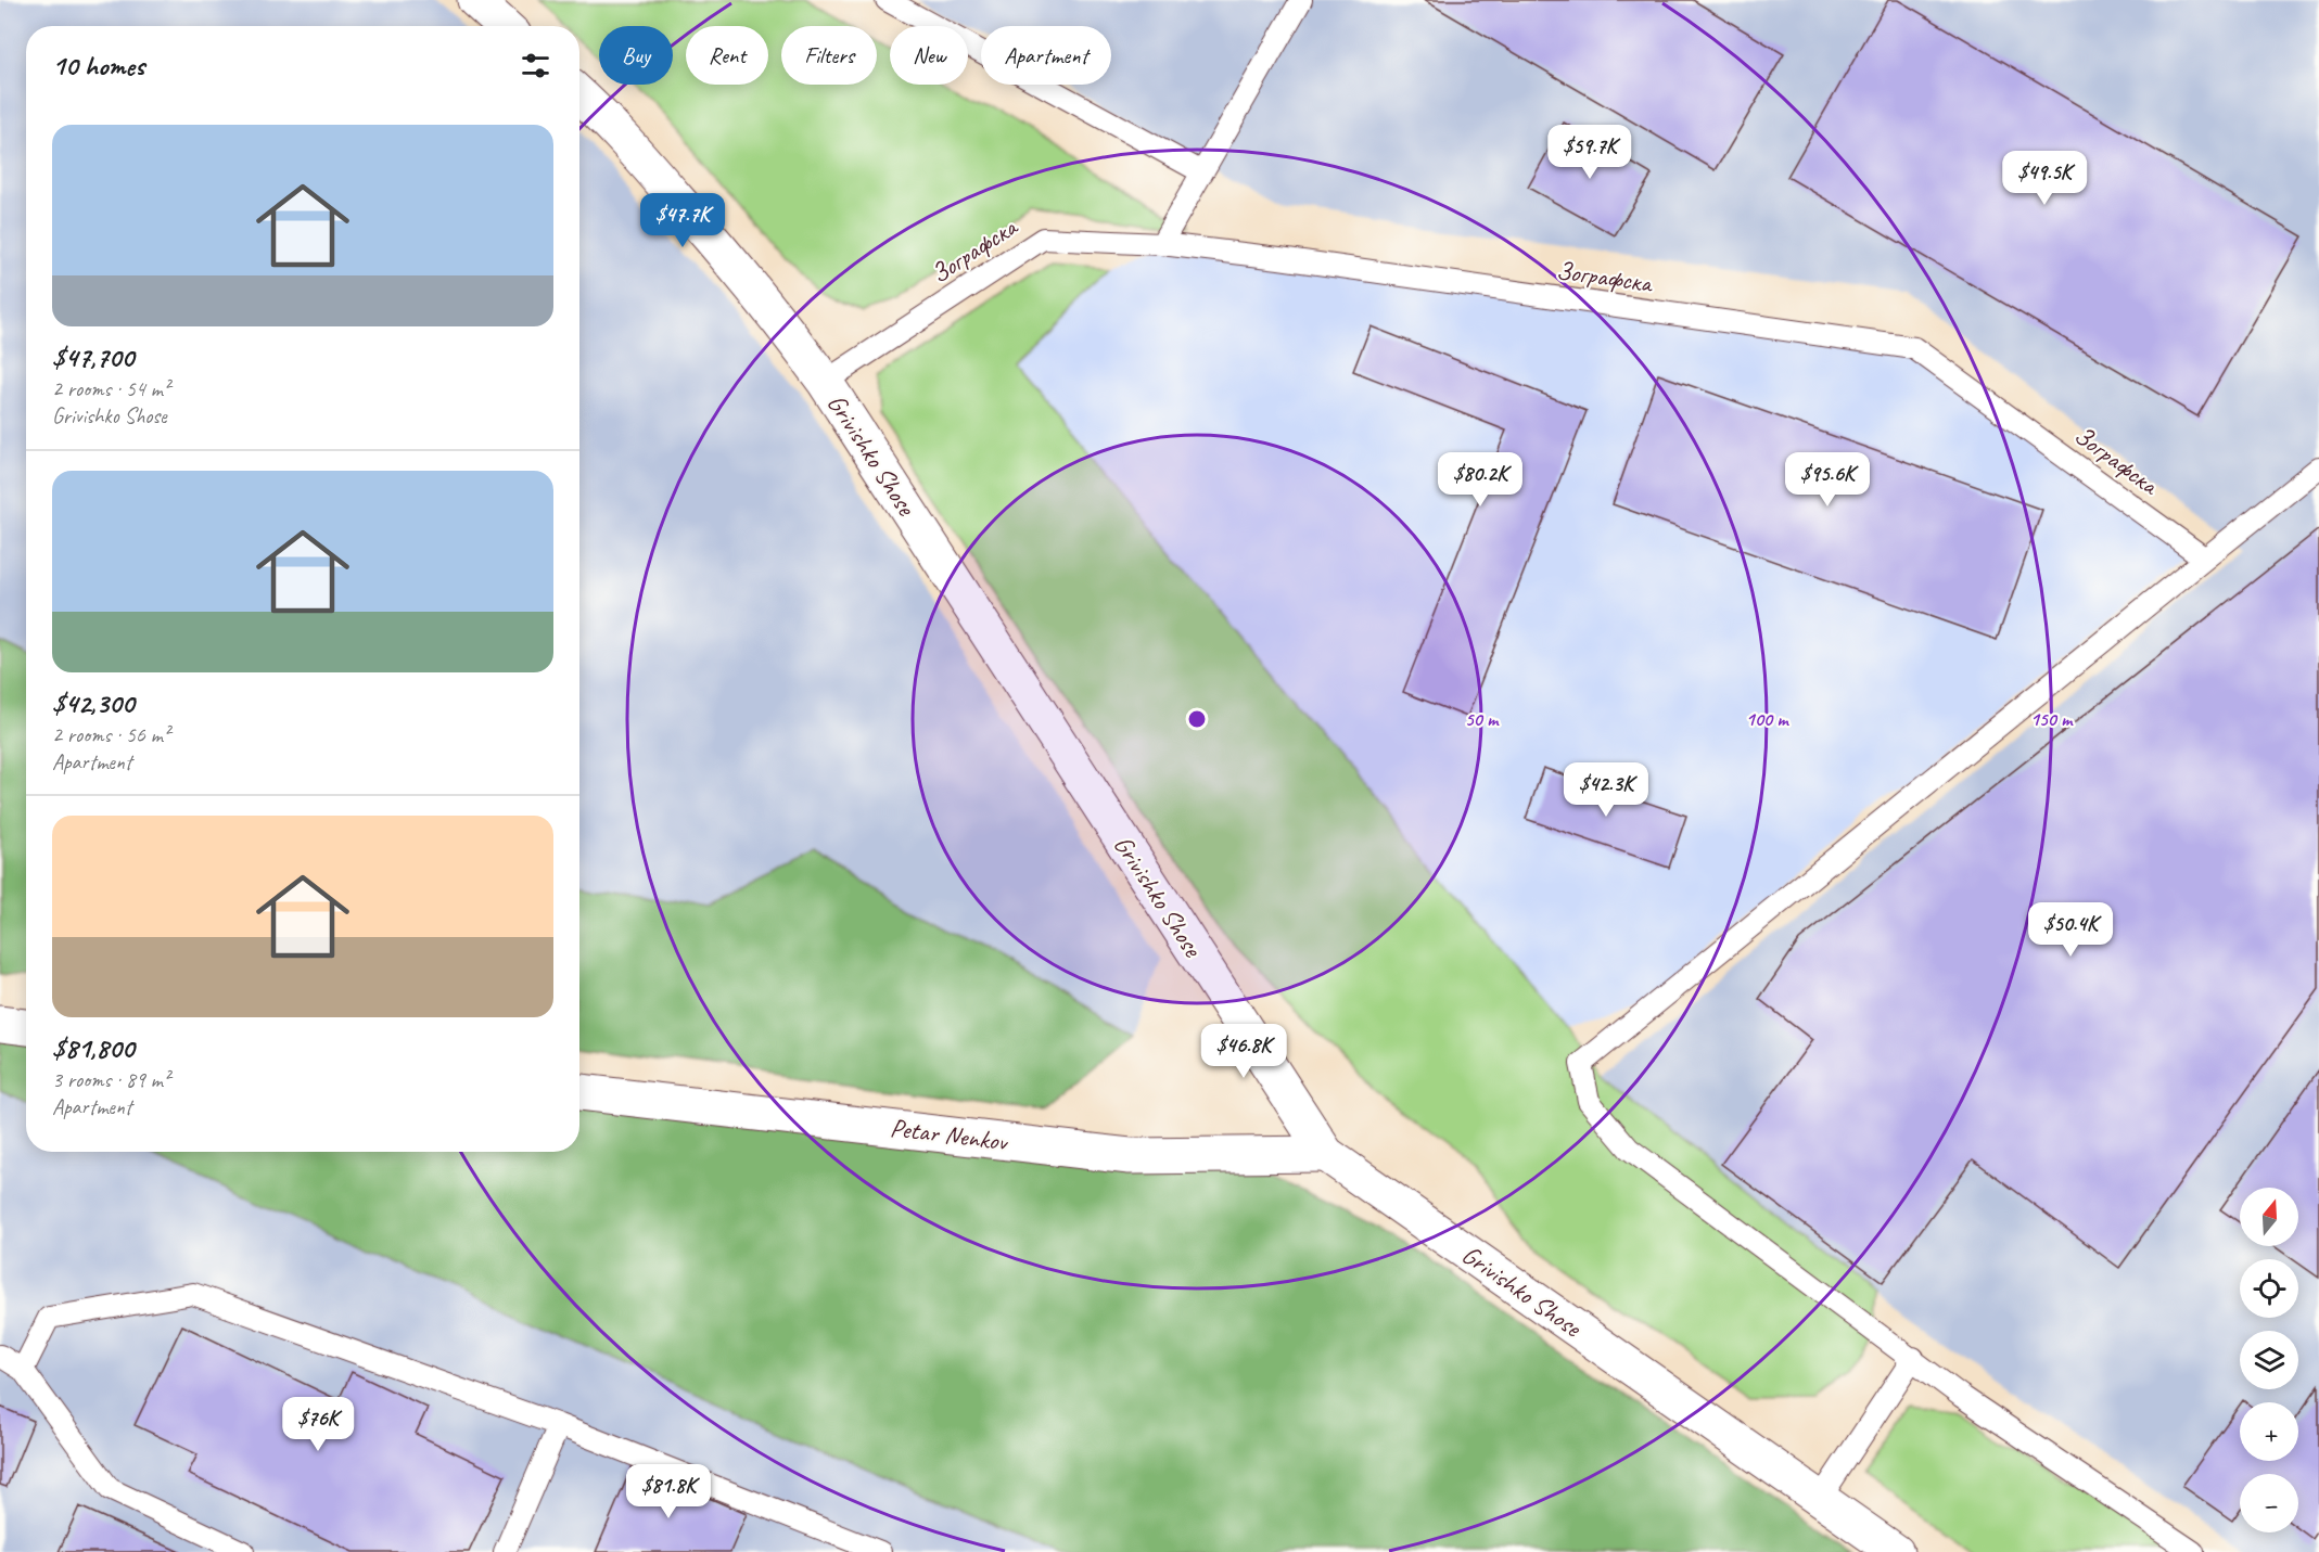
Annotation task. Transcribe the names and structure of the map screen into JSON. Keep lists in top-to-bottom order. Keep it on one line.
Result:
{"streets":{"street":["Grivishko Shose","Petar Nenkov"],"lane":["Зографска"]},"crossings":[["Зографска","Grivishko Shose"],["Grivishko Shose","Petar Nenkov"]],"north":"top","page":{"chip":["Buy","Rent","Filters","New","Apartment"],"heading":"10 homes","list":[{"name":"$47,700","note":"2 rooms · 54 m² · Grivishko Shose"},{"name":"$42,300","note":"2 rooms · 56 m² · Apartment"},{"name":"$81,800","note":"3 rooms · 89 m² · Apartment"}],"price":["$59.7K","$49.5K","$47.7K","$80.2K","$95.6K","$42.3K","$50.4K","$46.8K","$76K","$81.8K"],"map_buttons":["+","−"]},"rings":["50 m","100 m","150 m"]}
